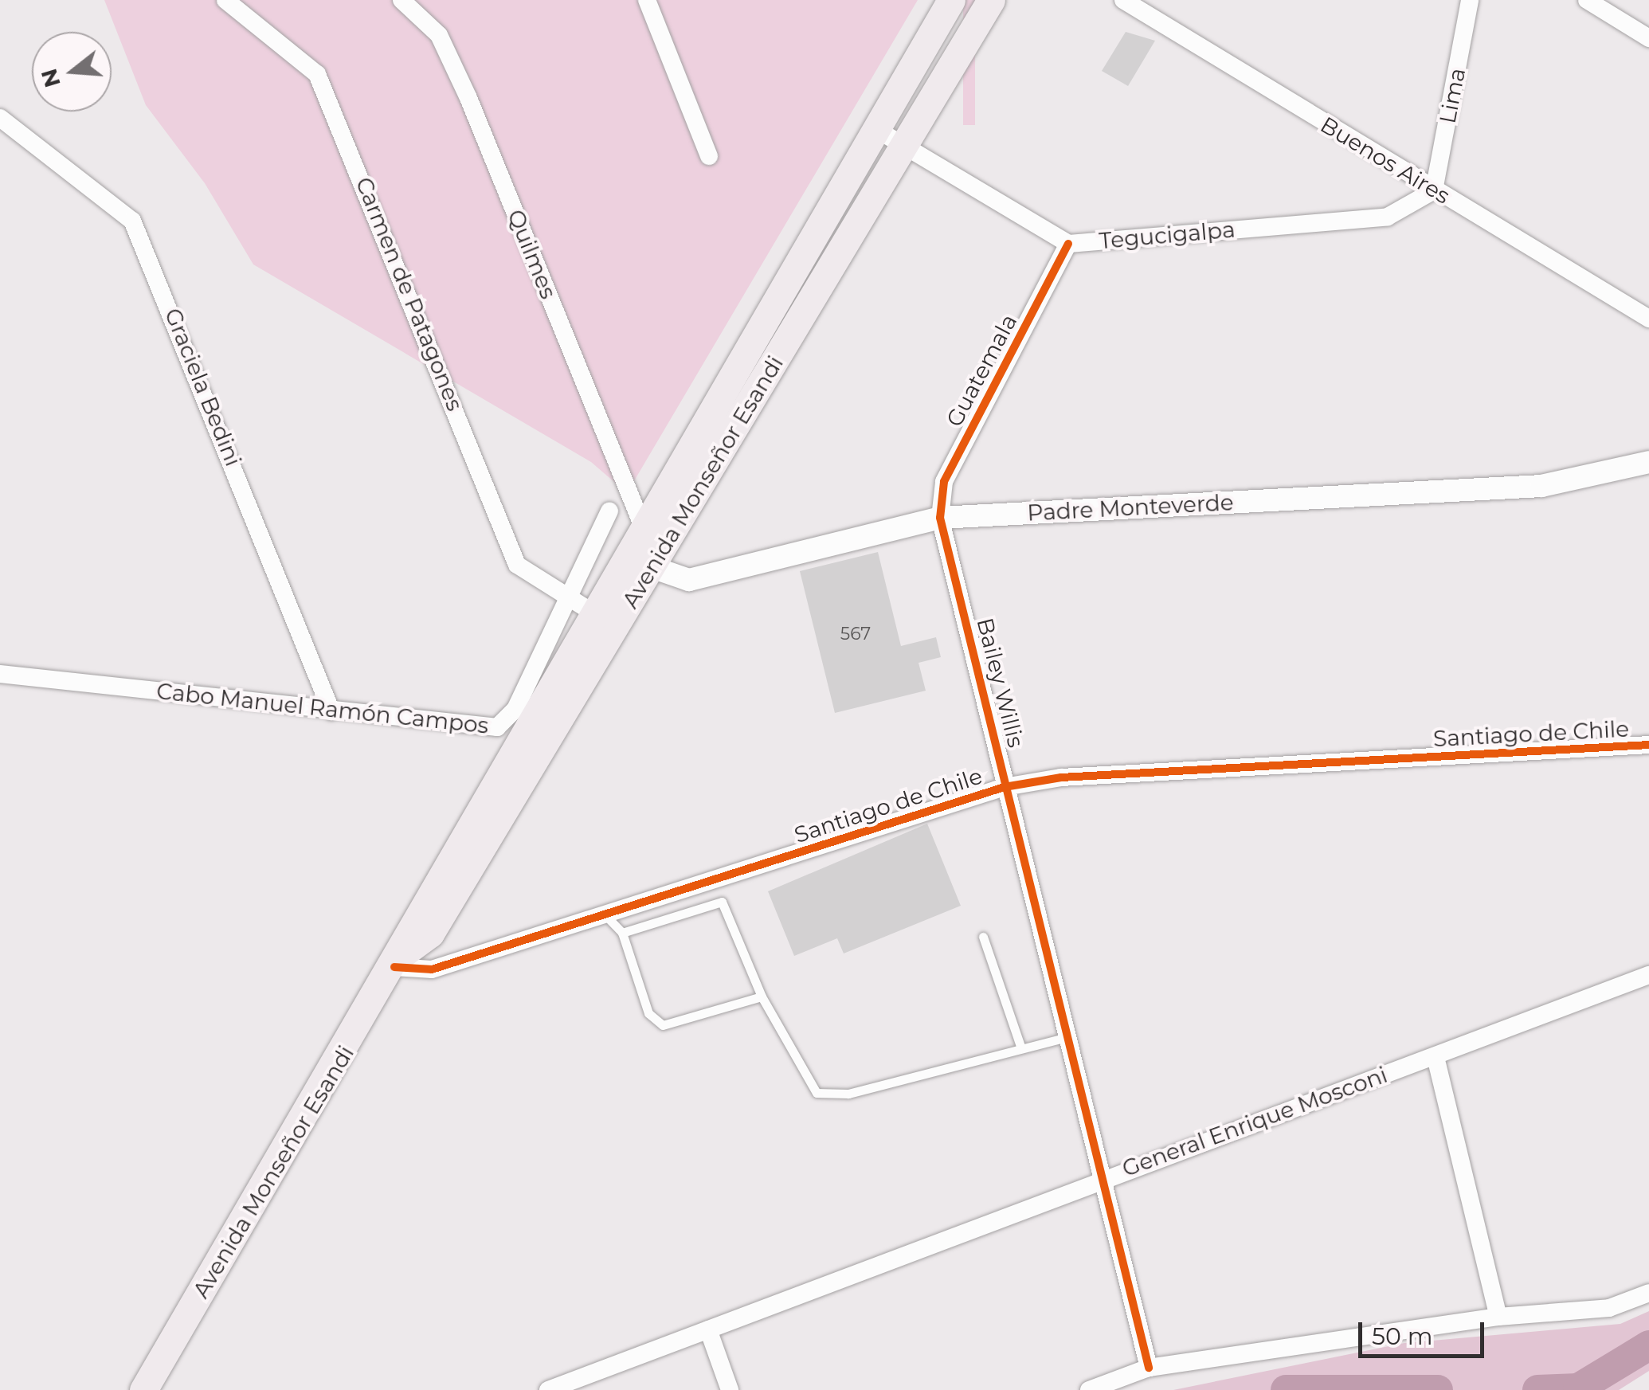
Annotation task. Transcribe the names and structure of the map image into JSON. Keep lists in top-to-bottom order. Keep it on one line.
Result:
{"streets":{"main road":["Avenida Monseñor Esandi"],"street":["Lima","Buenos Aires","Tegucigalpa","Quilmes","Carmen de Patagones","Guatemala","Graciela Bedini","Padre Monteverde","Bailey Willis","Cabo Manuel Ramón Campos","Santiago de Chile","General Enrique Mosconi"]},"crossings":[["Lima","Buenos Aires"],["Lima","Tegucigalpa"],["Buenos Aires","Tegucigalpa"],["Tegucigalpa","Guatemala"],["Tegucigalpa","Avenida Monseñor Esandi"],["Quilmes","Avenida Monseñor Esandi"],["Carmen de Patagones","Avenida Monseñor Esandi"],["Carmen de Patagones","Cabo Manuel Ramón Campos"],["Guatemala","Padre Monteverde"],["Guatemala","Bailey Willis"],["Graciela Bedini","Cabo Manuel Ramón Campos"],["Avenida Monseñor Esandi","Padre Monteverde"],["Avenida Monseñor Esandi","Cabo Manuel Ramón Campos"],["Avenida Monseñor Esandi","Santiago de Chile"],["Padre Monteverde","Bailey Willis"],["Bailey Willis","Santiago de Chile"],["Bailey Willis","General Enrique Mosconi"]],"house_numbers":["567"],"scale_bar":"50 m","north":"left"}
